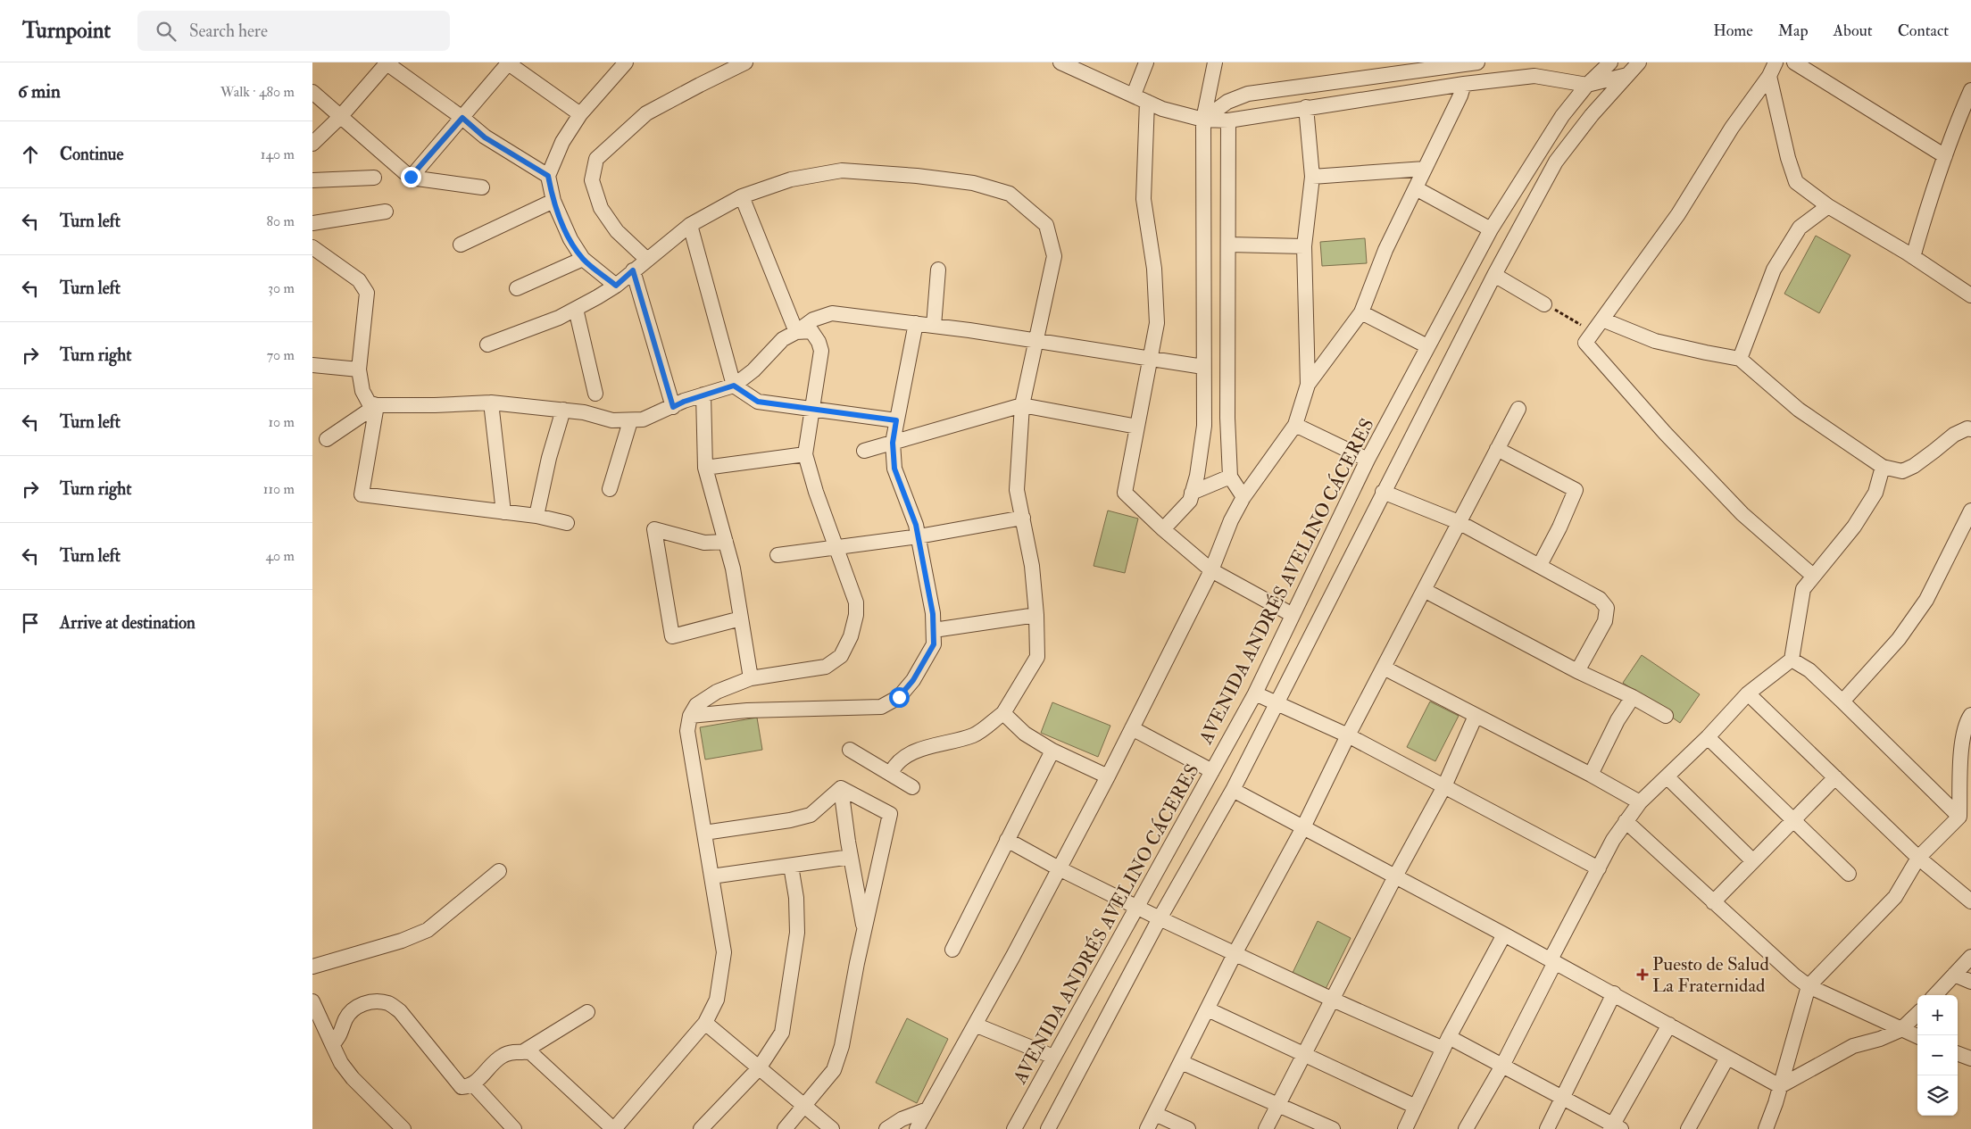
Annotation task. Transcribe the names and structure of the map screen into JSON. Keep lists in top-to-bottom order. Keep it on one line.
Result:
{"streets":{"street":["AVENIDA ANDRÉS AVELINO CÁCERES"]},"places":{"health":["Puesto de Salud La Fraternidad"]},"page":{"header":"Turnpoint","search":"Search here","nav":["Home","Map","About","Contact"],"heading":["6 min","Walk · 480 m"],"list":[["Continue","140 m"],["Turn left","80 m"],["Turn left","30 m"],["Turn right","70 m"],["Turn left","10 m"],["Turn right","110 m"],["Turn left","40 m"],"Arrive at destination"],"map_buttons":["+","−"]}}
